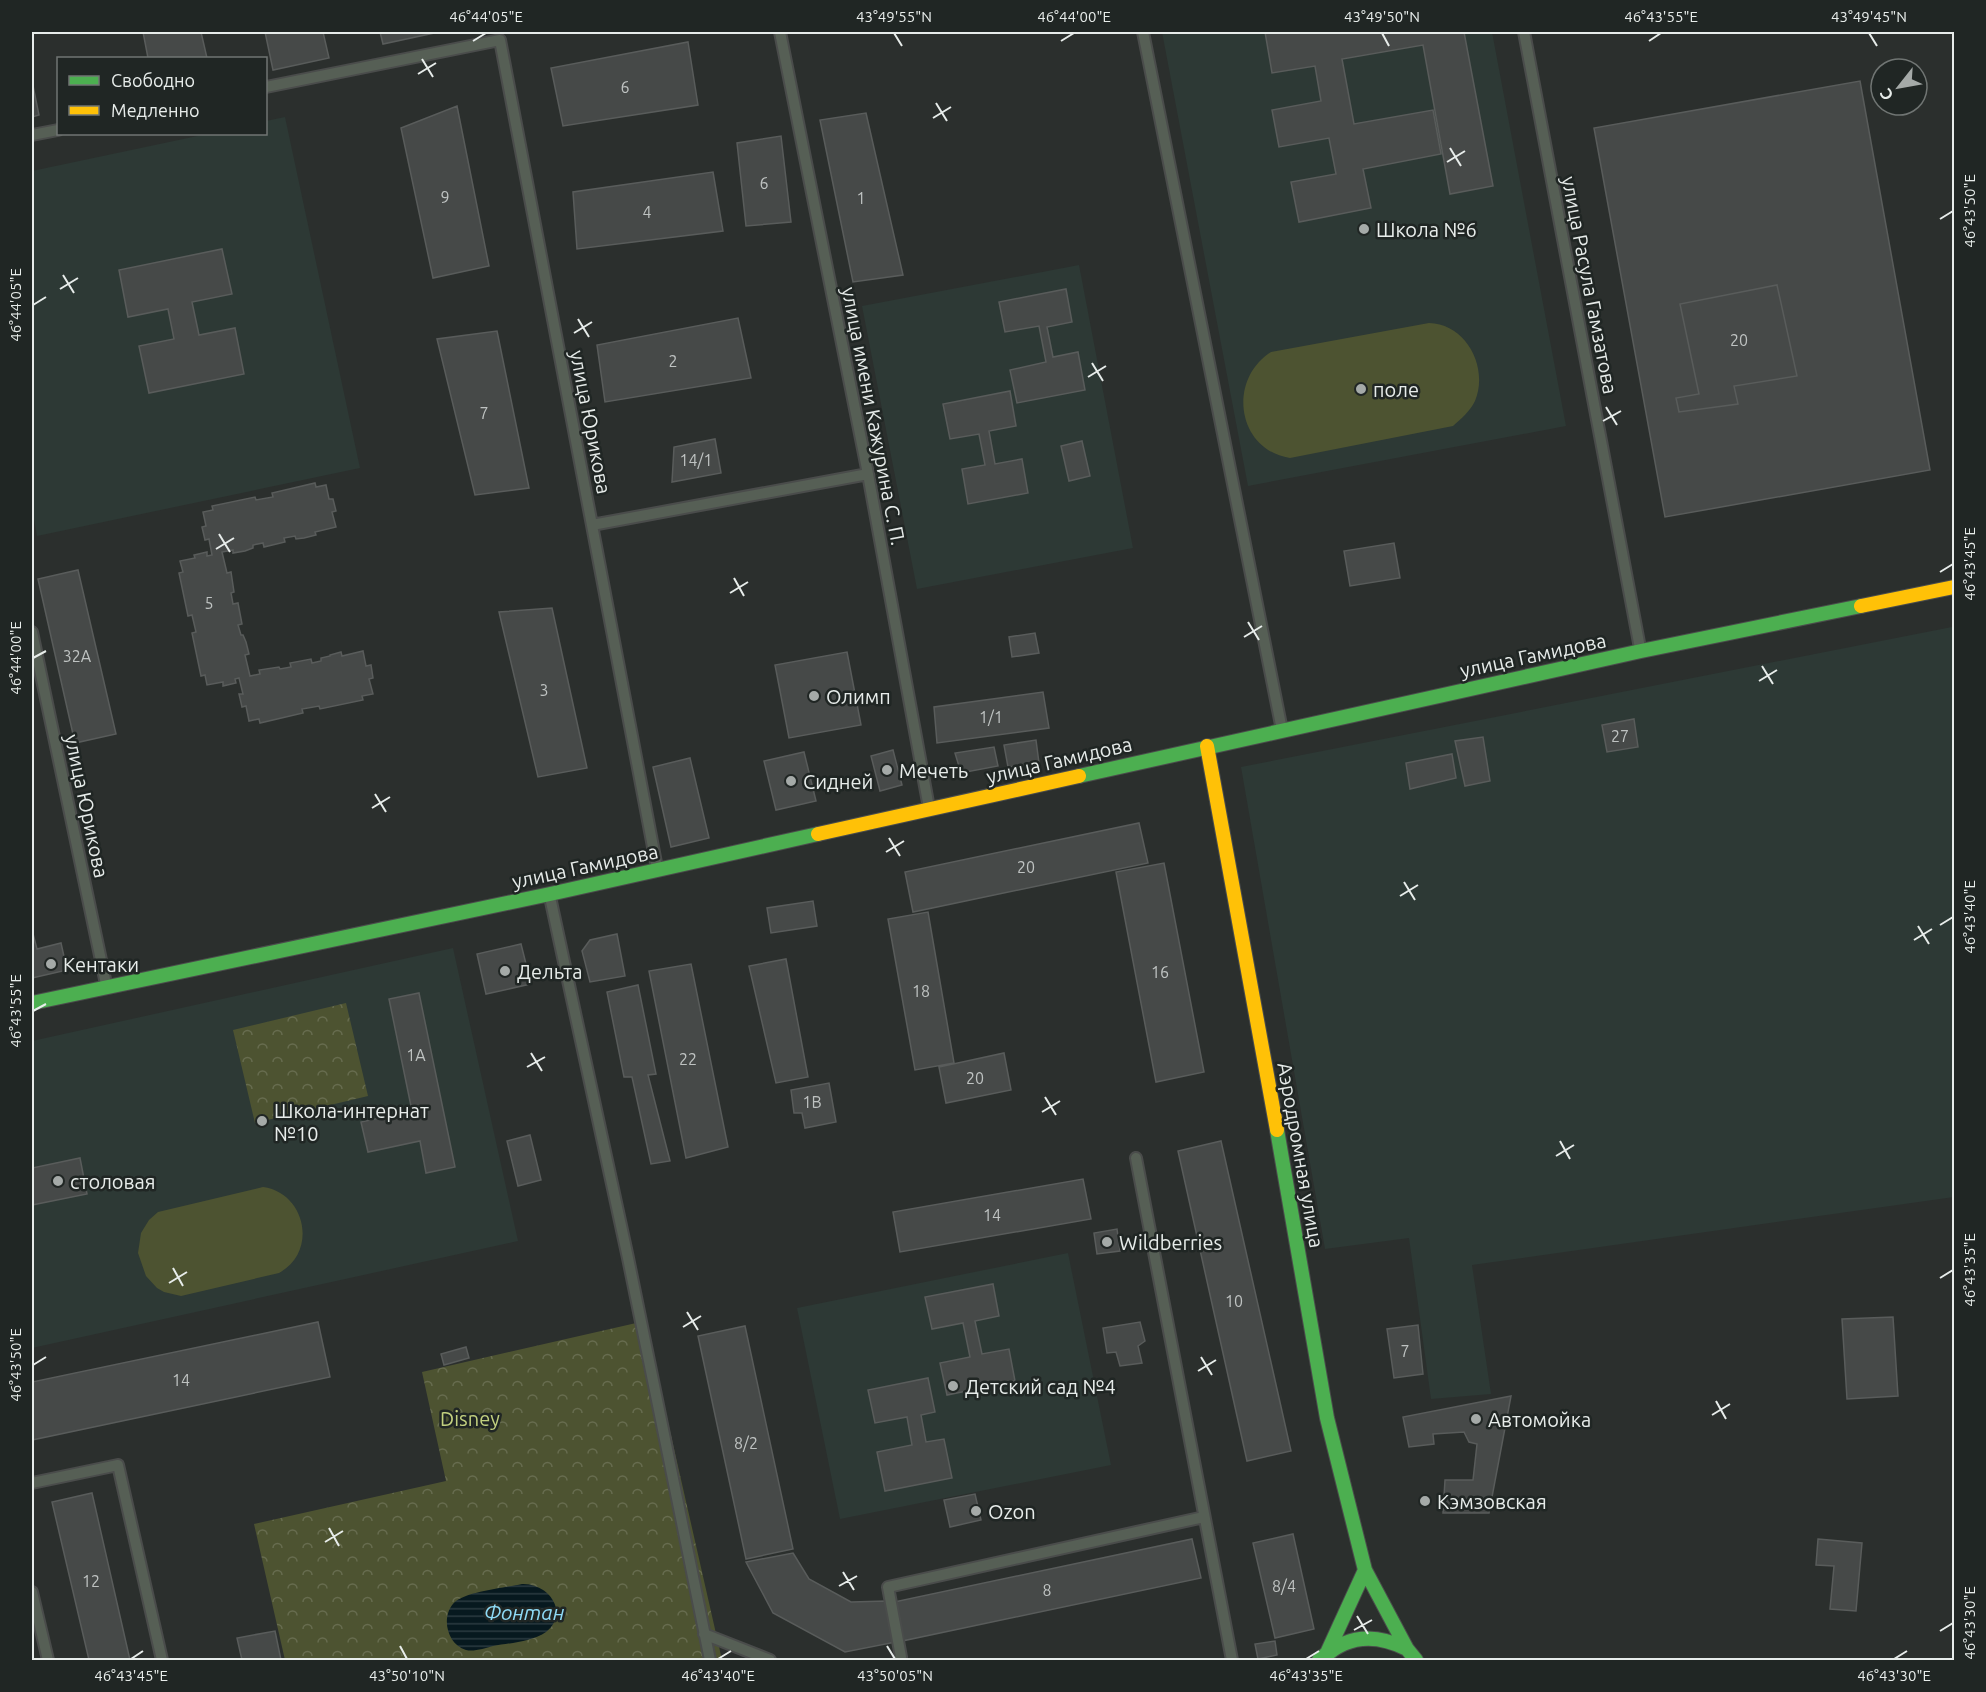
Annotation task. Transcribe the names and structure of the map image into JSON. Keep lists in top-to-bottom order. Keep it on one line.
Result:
{"streets":{"street":["улица Гамидова","Аэродромная улица"],"lane":["улица Расула Гамзатова","улица имени Кажурина С. П.","улица Юрикова"]},"crossings":[["улица Расула Гамзатова","улица Гамидова"],["улица имени Кажурина С. П.","улица Гамидова"],["улица Юрикова","улица Гамидова"],["улица Гамидова","Аэродромная улица"]],"water":["Фонтан"],"parks":["Disney"],"places":["Школа №6","поле","Олимп","Мечеть","Сидней","Кентаки","Дельта","Школа-интернат №10","столовая","Wildberries","Детский сад №4","Автомойка","Кэмзовская","Ozon"],"house_numbers":["6","6","9","1","4","20","2","7","14/1","5","32А","3","1/1","27","20","16","18","1А","22","20","1В","14","10","7","14","8/2","12","8/4","8"],"legend":["Свободно","Медленно"],"north":"bottom left","coordinates":["46°44'05\"E","43°49'55\"N","46°44'00\"E","43°49'50\"N","46°43'55\"E","43°49'45\"N","46°43'50\"E","46°43'45\"E","46°43'40\"E","46°43'35\"E","46°43'30\"E","43°50'10\"N","43°50'05\"N"]}
